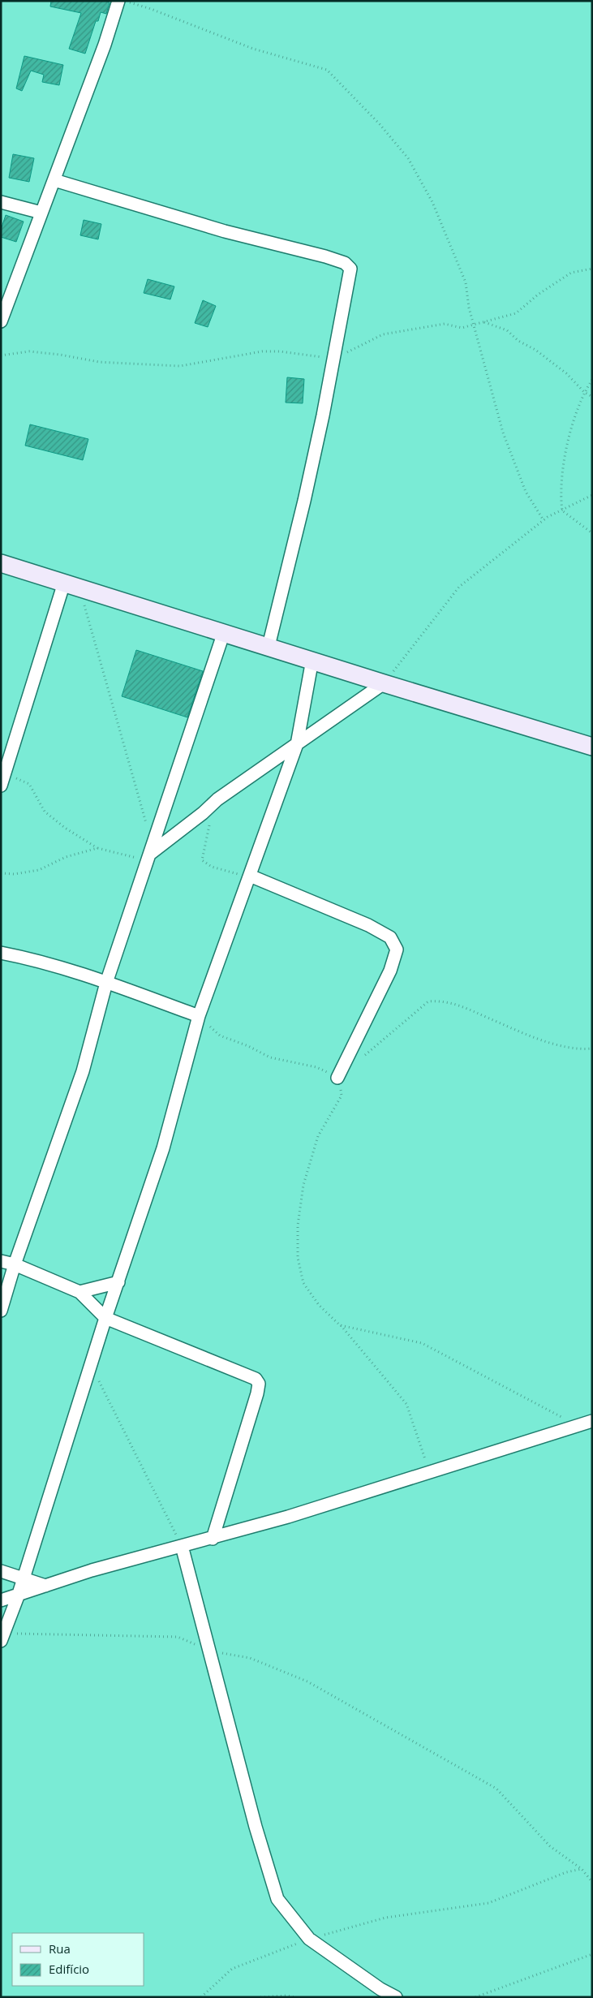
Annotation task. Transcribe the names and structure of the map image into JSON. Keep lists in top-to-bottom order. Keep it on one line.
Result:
{"legend":["Rua","Edifício"]}
